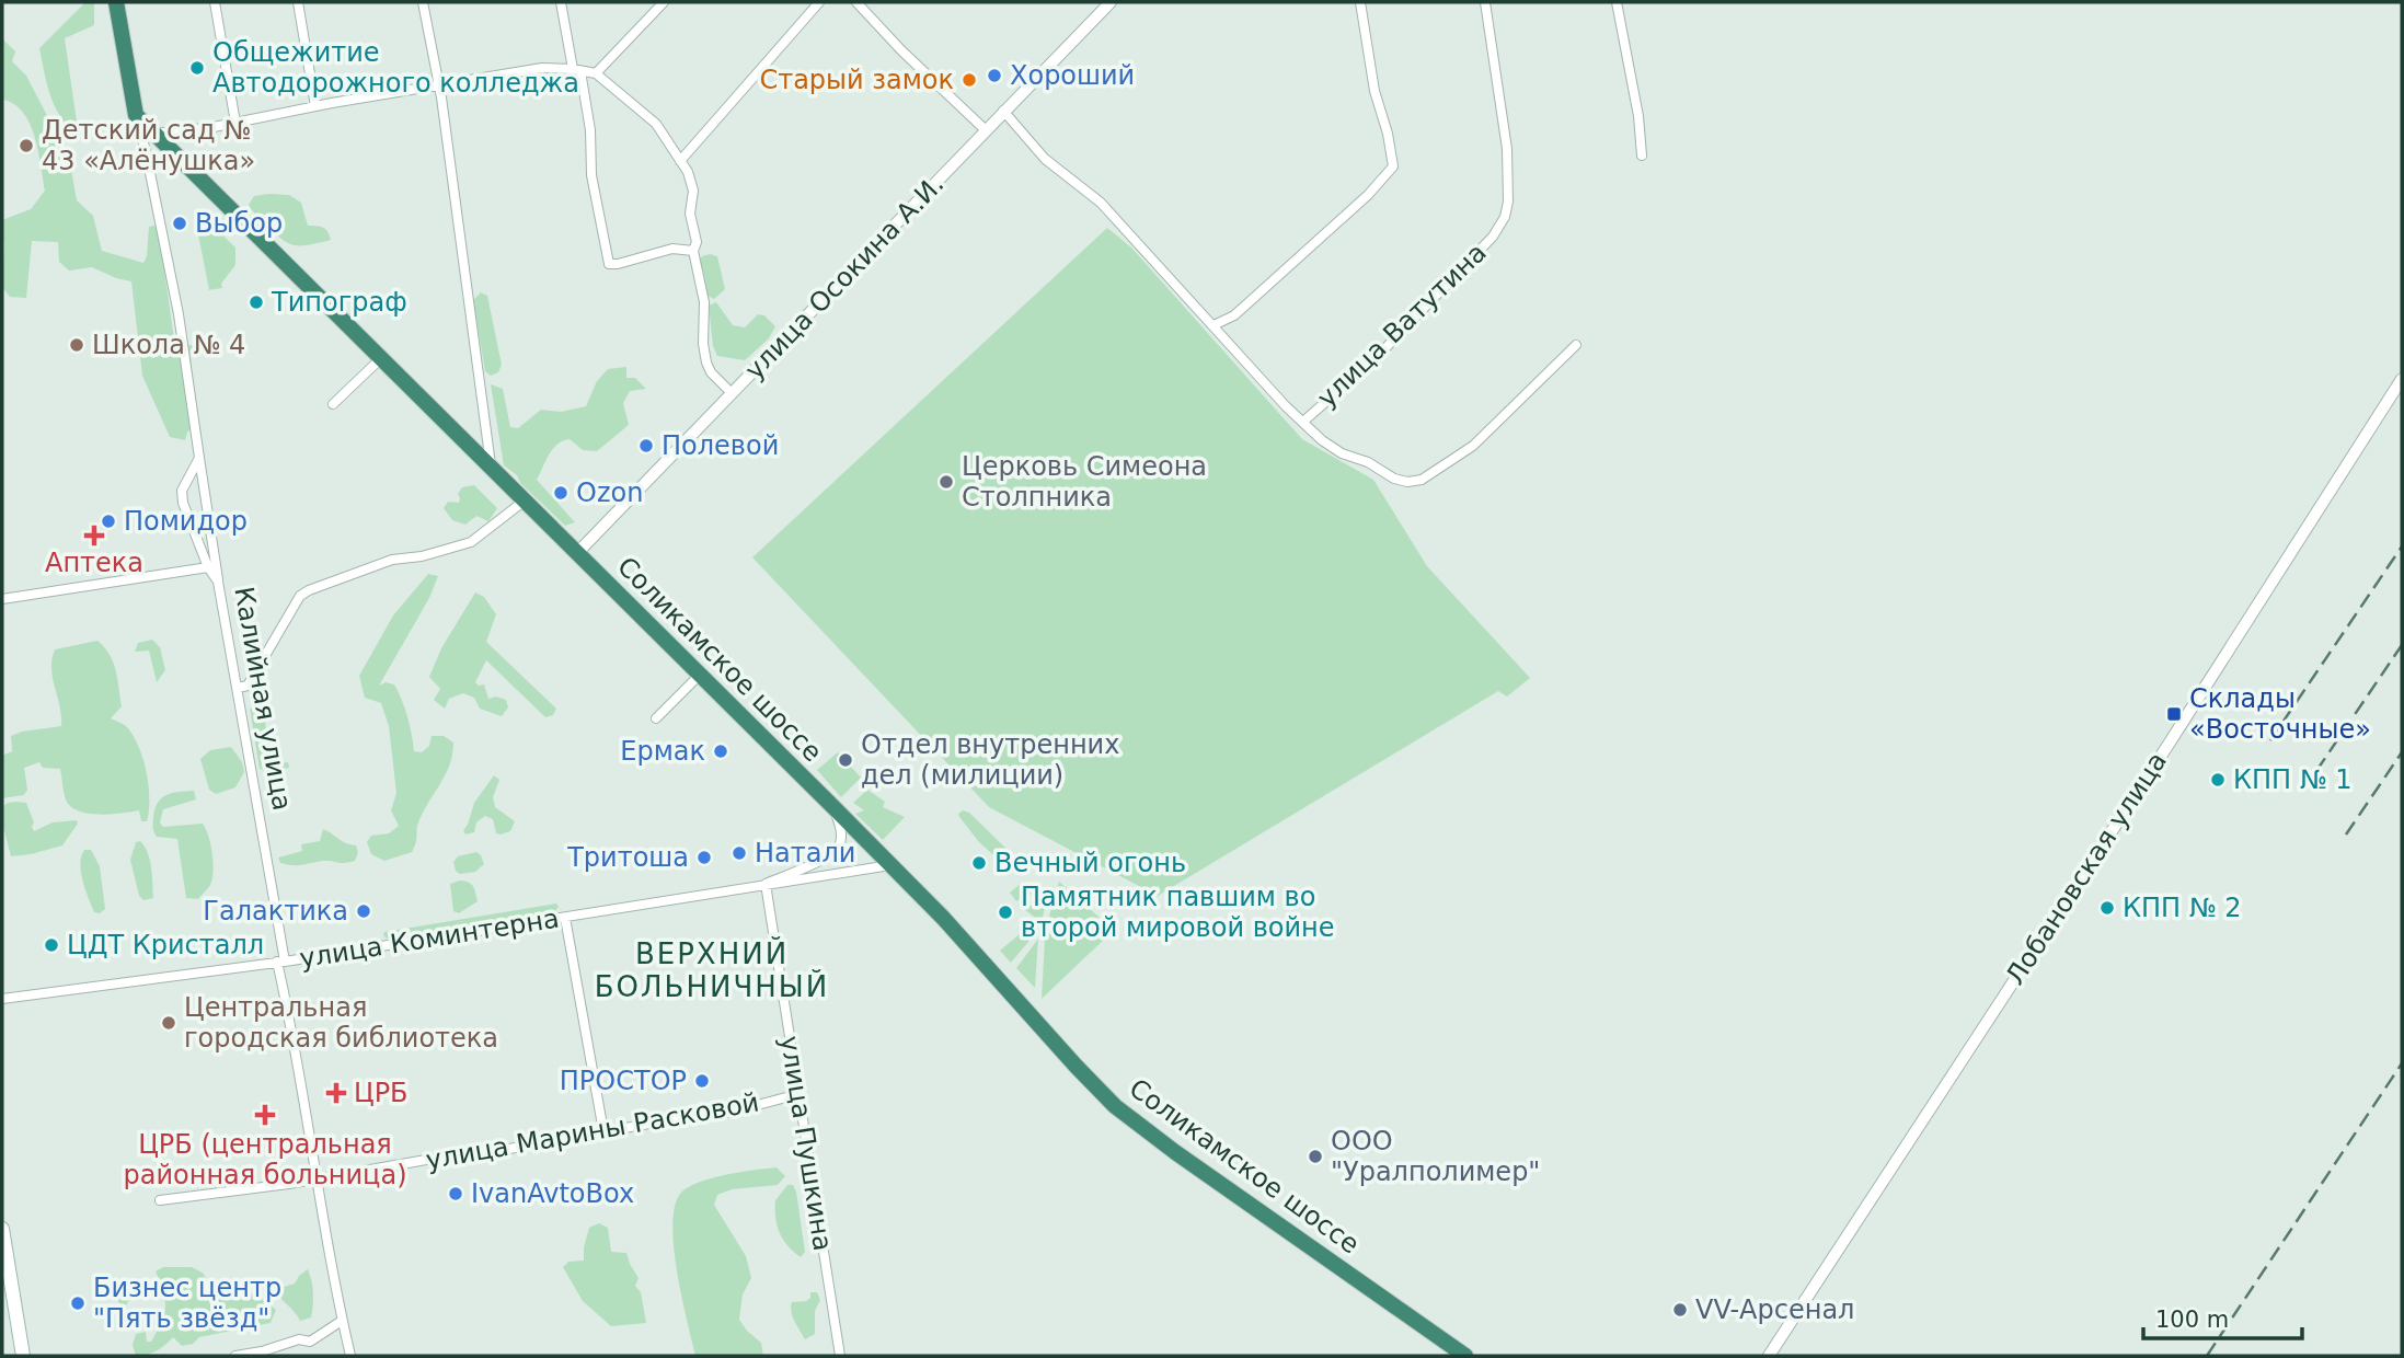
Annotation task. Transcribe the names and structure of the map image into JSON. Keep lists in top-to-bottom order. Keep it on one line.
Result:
{"streets":{"highway":["Соликамское шоссе"],"street":["улица Осокина А.И.","улица Ватутина","Калийная улица","Лобановская улица","улица Коминтерна","улица Марины Расковой","улица Пушкина"]},"crossings":[["улица Осокина А.И.","Соликамское шоссе"],["Соликамское шоссе","улица Коминтерна"],["Калийная улица","улица Коминтерна"],["Калийная улица","улица Марины Расковой"],["улица Коминтерна","улица Пушкина"],["улица Марины Расковой","улица Пушкина"]],"districts":["ВЕРХНИЙ БОЛЬНИЧНЫЙ"],"places":{"other":["Общежитие Автодорожного колледжа","Хороший","Старый замок","Детский сад № 43 «Алёнушка»","Выбор","Типограф","Школа № 4","Полевой","Церковь Симеона Столпника","Ozon","Помидор","Ермак","Отдел внутренних дел (милиции)","КПП № 1","Натали","Тритоша","Вечный огонь","КПП № 2","Галактика","Памятник павшим во второй мировой войне","ЦДТ Кристалл","Центральная городская библиотека","ПРОСТОР","OOO \"Уралполимер\"","IvanAvtoBox","Бизнес центр \"Пять звёзд\"","VV-Арсенал"],"health":["Аптека","ЦРБ","ЦРБ (центральная районная больница)"],"transit":["Склады «Восточные»"]},"scale_bar":"100 m"}
